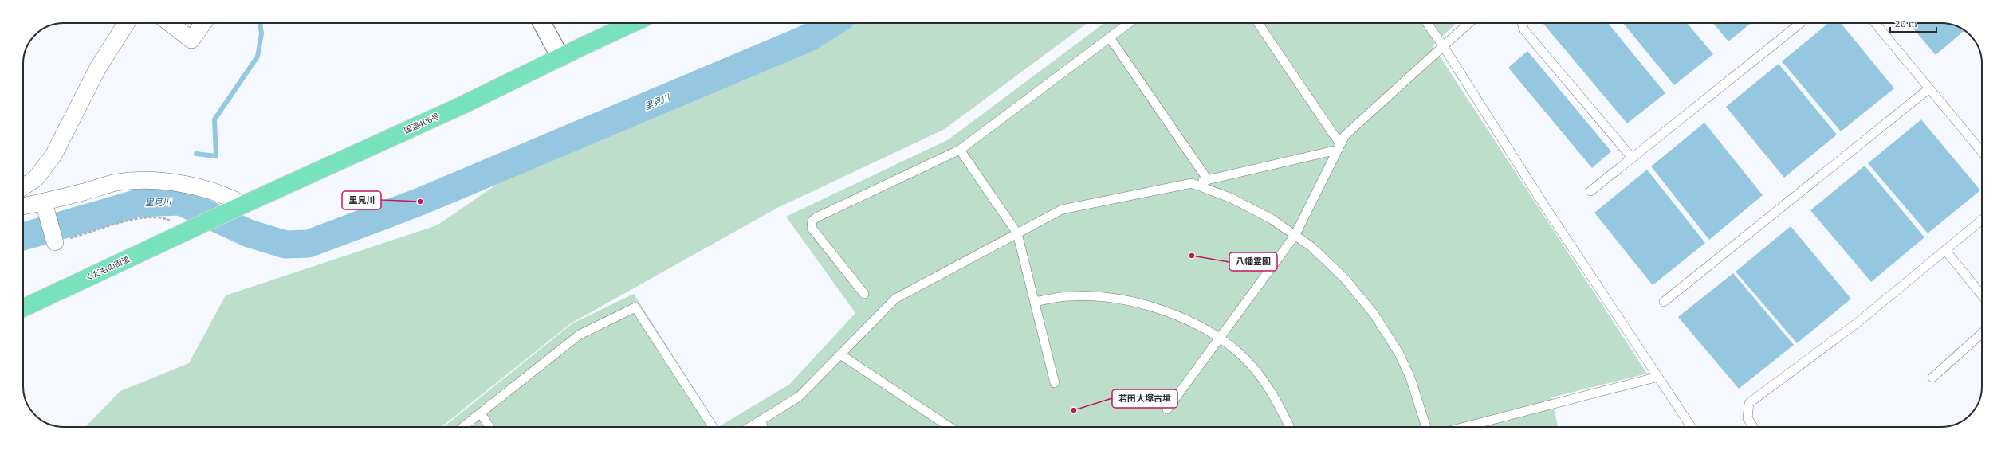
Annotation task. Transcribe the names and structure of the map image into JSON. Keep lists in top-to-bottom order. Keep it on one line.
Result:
{"streets":{"highway":["国道406号","くだもの街道"]},"crossings":[["国道406号","くだもの街道"]],"water":["里見川"],"places":["里見川","八幡霊園","若田大塚古墳"],"scale_bar":"20 m"}
